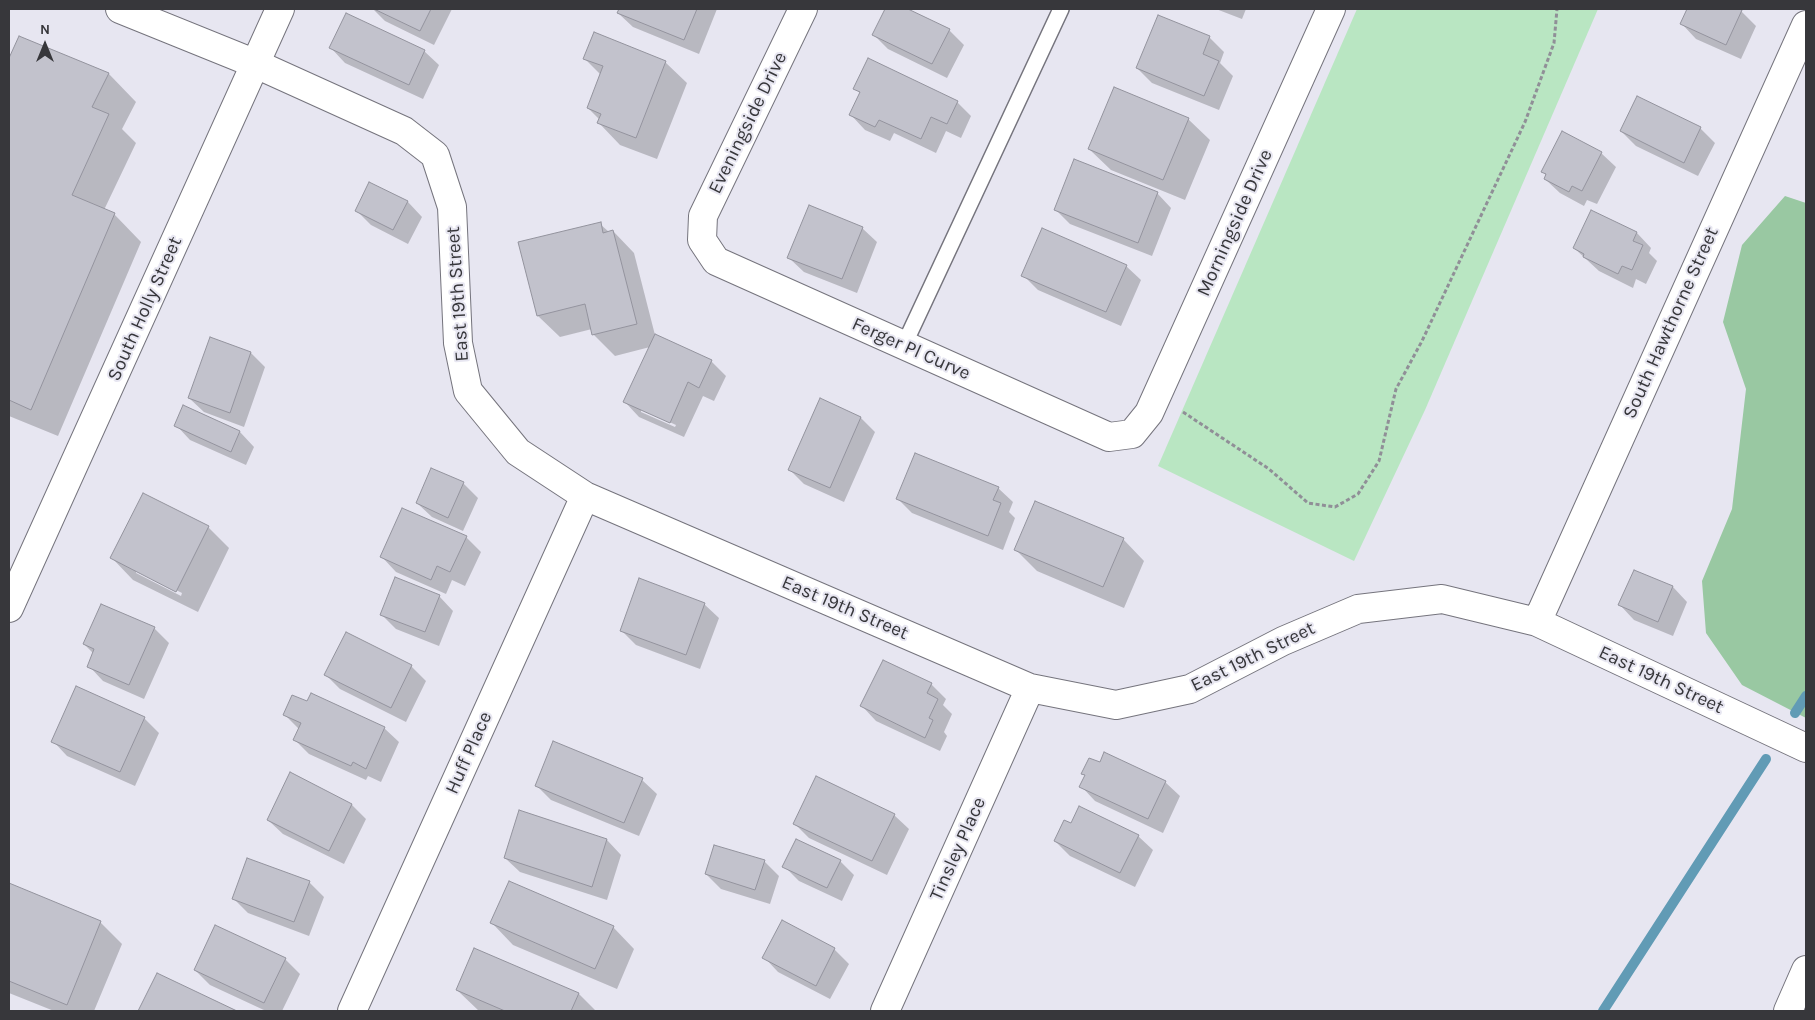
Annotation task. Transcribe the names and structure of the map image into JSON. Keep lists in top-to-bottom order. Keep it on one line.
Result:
{"streets":{"street":["Eveningside Drive","Morningside Drive","East 19th Street","South Holly Street","South Hawthorne Street","Ferger Pl Curve","Huff Place","Tinsley Place"]},"crossings":[["Eveningside Drive","Ferger Pl Curve"],["Morningside Drive","Ferger Pl Curve"],["East 19th Street","South Holly Street"],["East 19th Street","South Hawthorne Street"],["East 19th Street","Huff Place"],["East 19th Street","Tinsley Place"]],"north":"top"}
